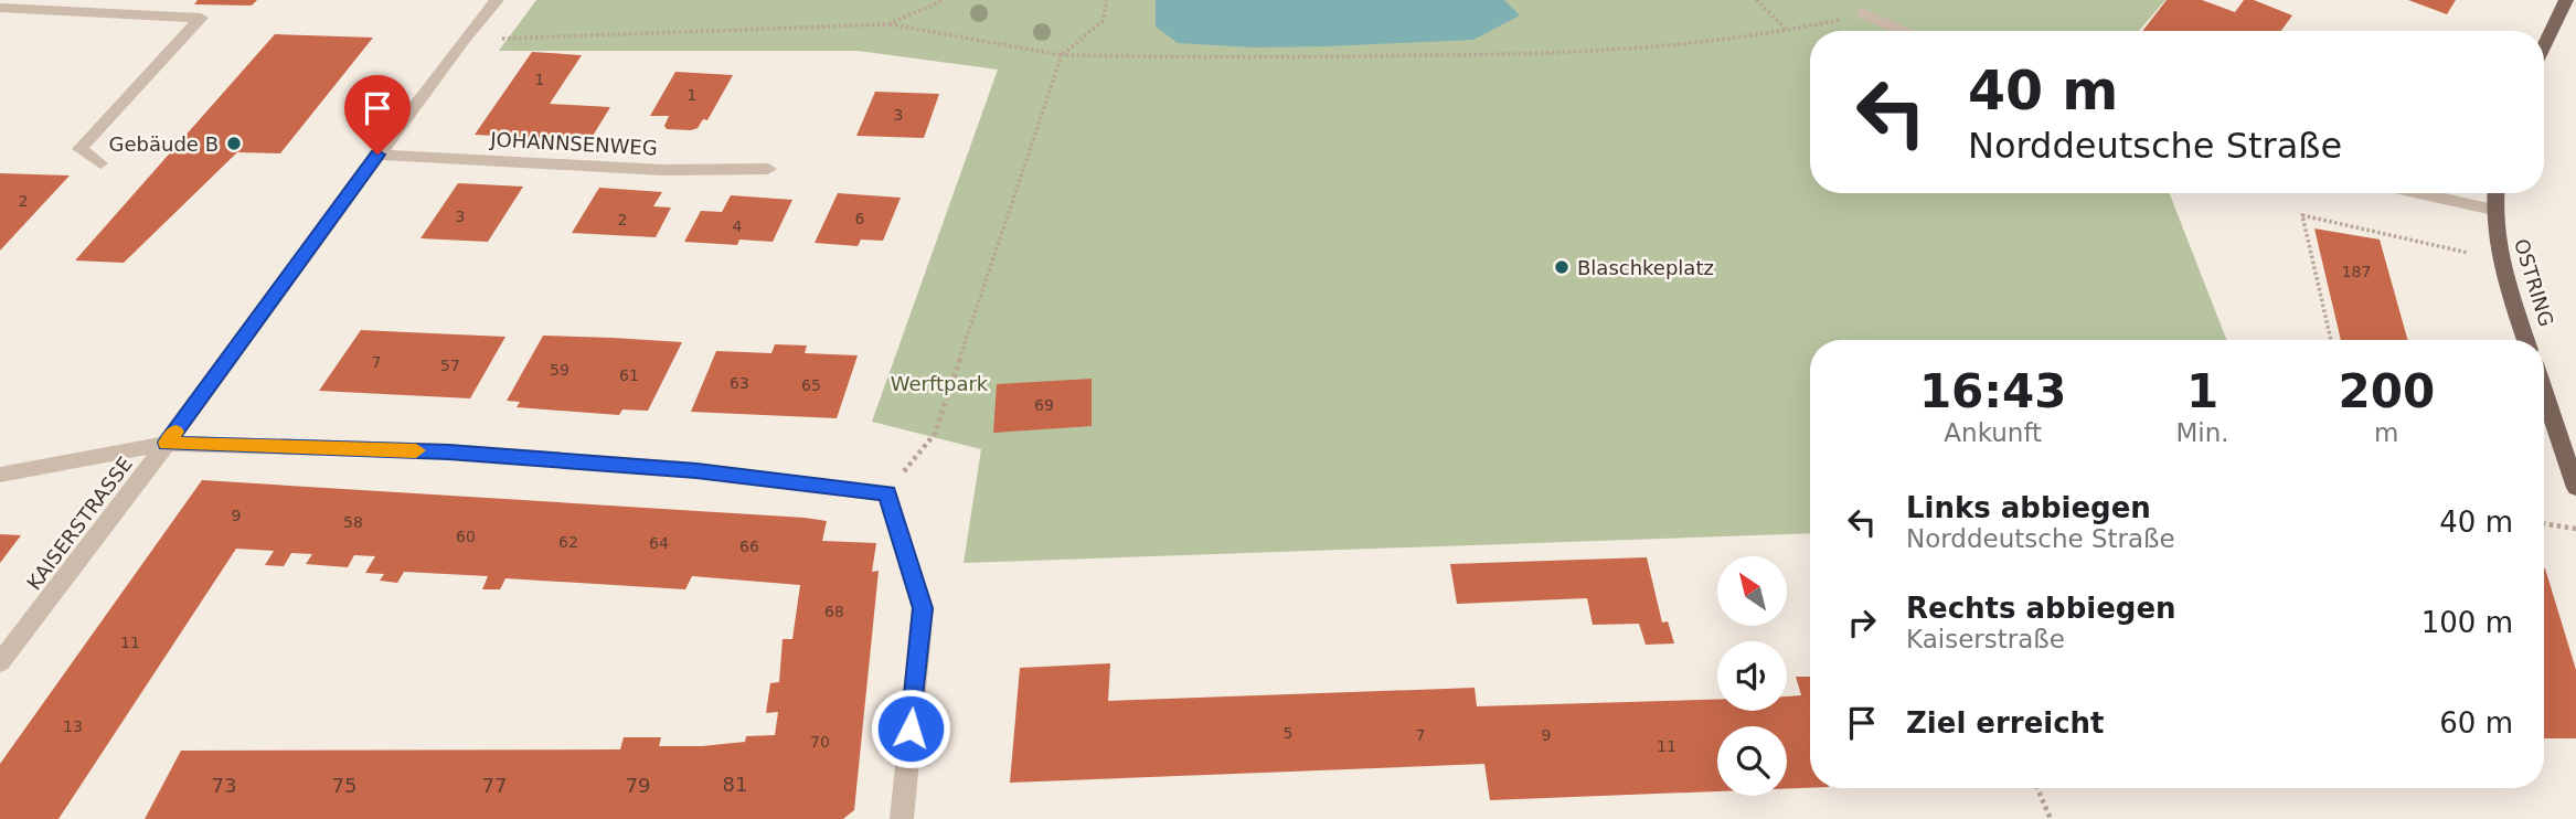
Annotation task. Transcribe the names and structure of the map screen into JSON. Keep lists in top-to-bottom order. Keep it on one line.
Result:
{"streets":{"main road":["OSTRING"],"street":["JOHANNSENWEG","KAISERSTRASSE"]},"crossings":[["JOHANNSENWEG","KAISERSTRASSE"]],"parks":["Werftpark"],"places":["Gebäude B","Blaschkeplatz"],"house_numbers":["1","1","3","2","3","6","2","4","187","7","57","59","61","63","65","69","9","58","60","62","64","66","68","11","13","5","7","9","70","11","81","73","75","77","79"],"north":"top left","page":{"turn":["40 m","Norddeutsche Straße"],"eta":["16:43","Ankunft","1","Min.","200","m"],"list":[{"name":"Links abbiegen","note":"Norddeutsche Straße","value":"40 m"},{"name":"Rechts abbiegen","note":"Kaiserstraße","value":"100 m"},{"name":"Ziel erreicht","value":"60 m"}]}}
